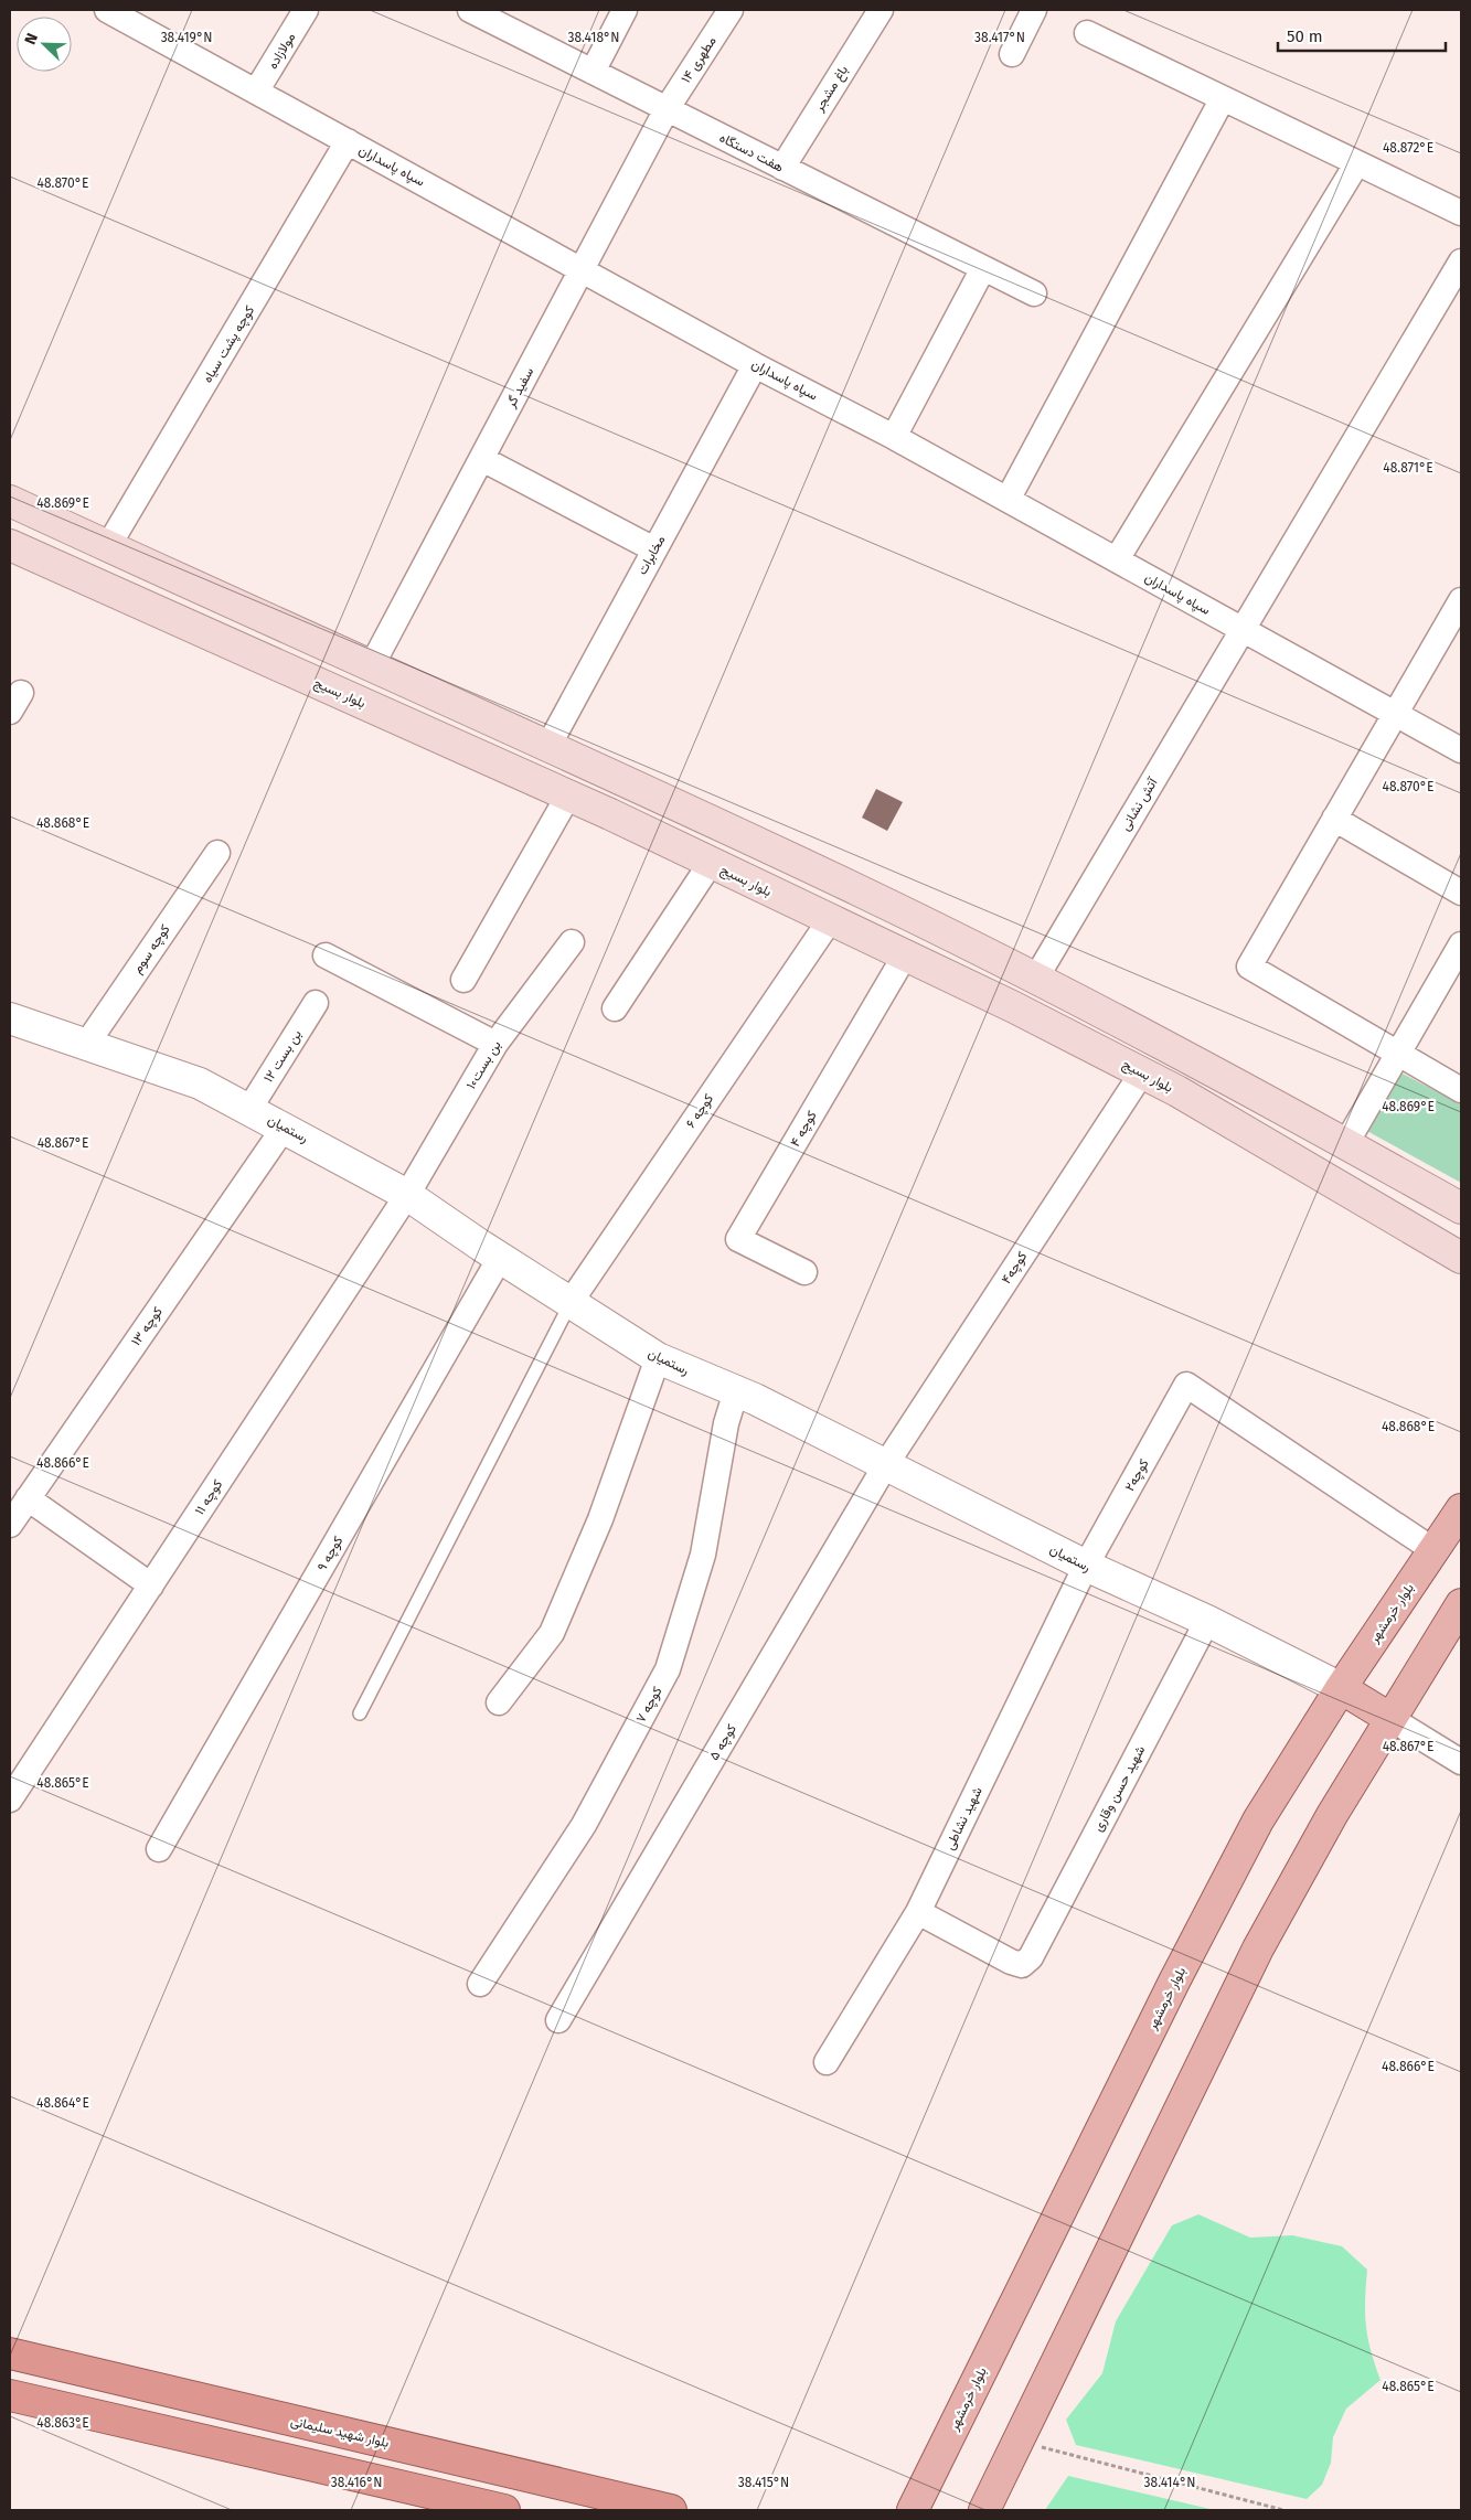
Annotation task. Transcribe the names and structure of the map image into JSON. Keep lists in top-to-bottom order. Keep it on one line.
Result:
{"streets":{"highway":["بلوار شهید سلیمانی"],"main road":["بلوار بسیج","بلوار خرمشهر"],"street":["مولازاده","مطهری ۱۴","باغ مشجر","هفت دستگاه","سپاه پاسداران","کوچه پشت سیاه","سفید گر","مخابرات","آتش نشانی","کوچه سوم","بن بست ۱۲","بن بست۱۰","کوچه ۶","رستمیان","کوچه ۴","کوچه۴","کوچه ۱۳","کوچه۲","کوچه ۱۱","کوچه ۹","کوچه ۷","کوچه ۵","شهید حسن وقاری","شهید نشاطی"]},"crossings":[["مولازاده","سپاه پاسداران"],["مطهری ۱۴","هفت دستگاه"],["مطهری ۱۴","سفید گر"],["باغ مشجر","هفت دستگاه"],["هفت دستگاه","سفید گر"],["سپاه پاسداران","کوچه پشت سیاه"],["سپاه پاسداران","سفید گر"],["سپاه پاسداران","مخابرات"],["سپاه پاسداران","آتش نشانی"],["بلوار بسیج","کوچه ۶"],["بلوار بسیج","کوچه ۴"],["بلوار بسیج","کوچه۴"],["کوچه سوم","رستمیان"],["بن بست ۱۲","رستمیان"],["بن بست۱۰","رستمیان"],["بن بست۱۰","کوچه ۱۱"],["کوچه ۶","رستمیان"],["رستمیان","کوچه۴"],["رستمیان","کوچه ۱۳"],["رستمیان","کوچه۲"],["رستمیان","کوچه ۱۱"],["رستمیان","کوچه ۹"],["رستمیان","بلوار خرمشهر"],["رستمیان","کوچه ۷"],["رستمیان","کوچه ۵"],["رستمیان","شهید حسن وقاری"],["رستمیان","شهید نشاطی"],["کوچه۴","کوچه ۵"],["کوچه۲","بلوار خرمشهر"],["کوچه۲","شهید نشاطی"],["شهید حسن وقاری","شهید نشاطی"]],"scale_bar":"50 m","north":"top left","coordinates":["38.419°N","38.418°N","38.417°N","48.872°E","48.870°E","48.871°E","48.869°E","48.868°E","48.867°E","48.866°E","48.865°E","48.864°E","48.863°E","38.416°N","38.415°N","38.414°N"]}
